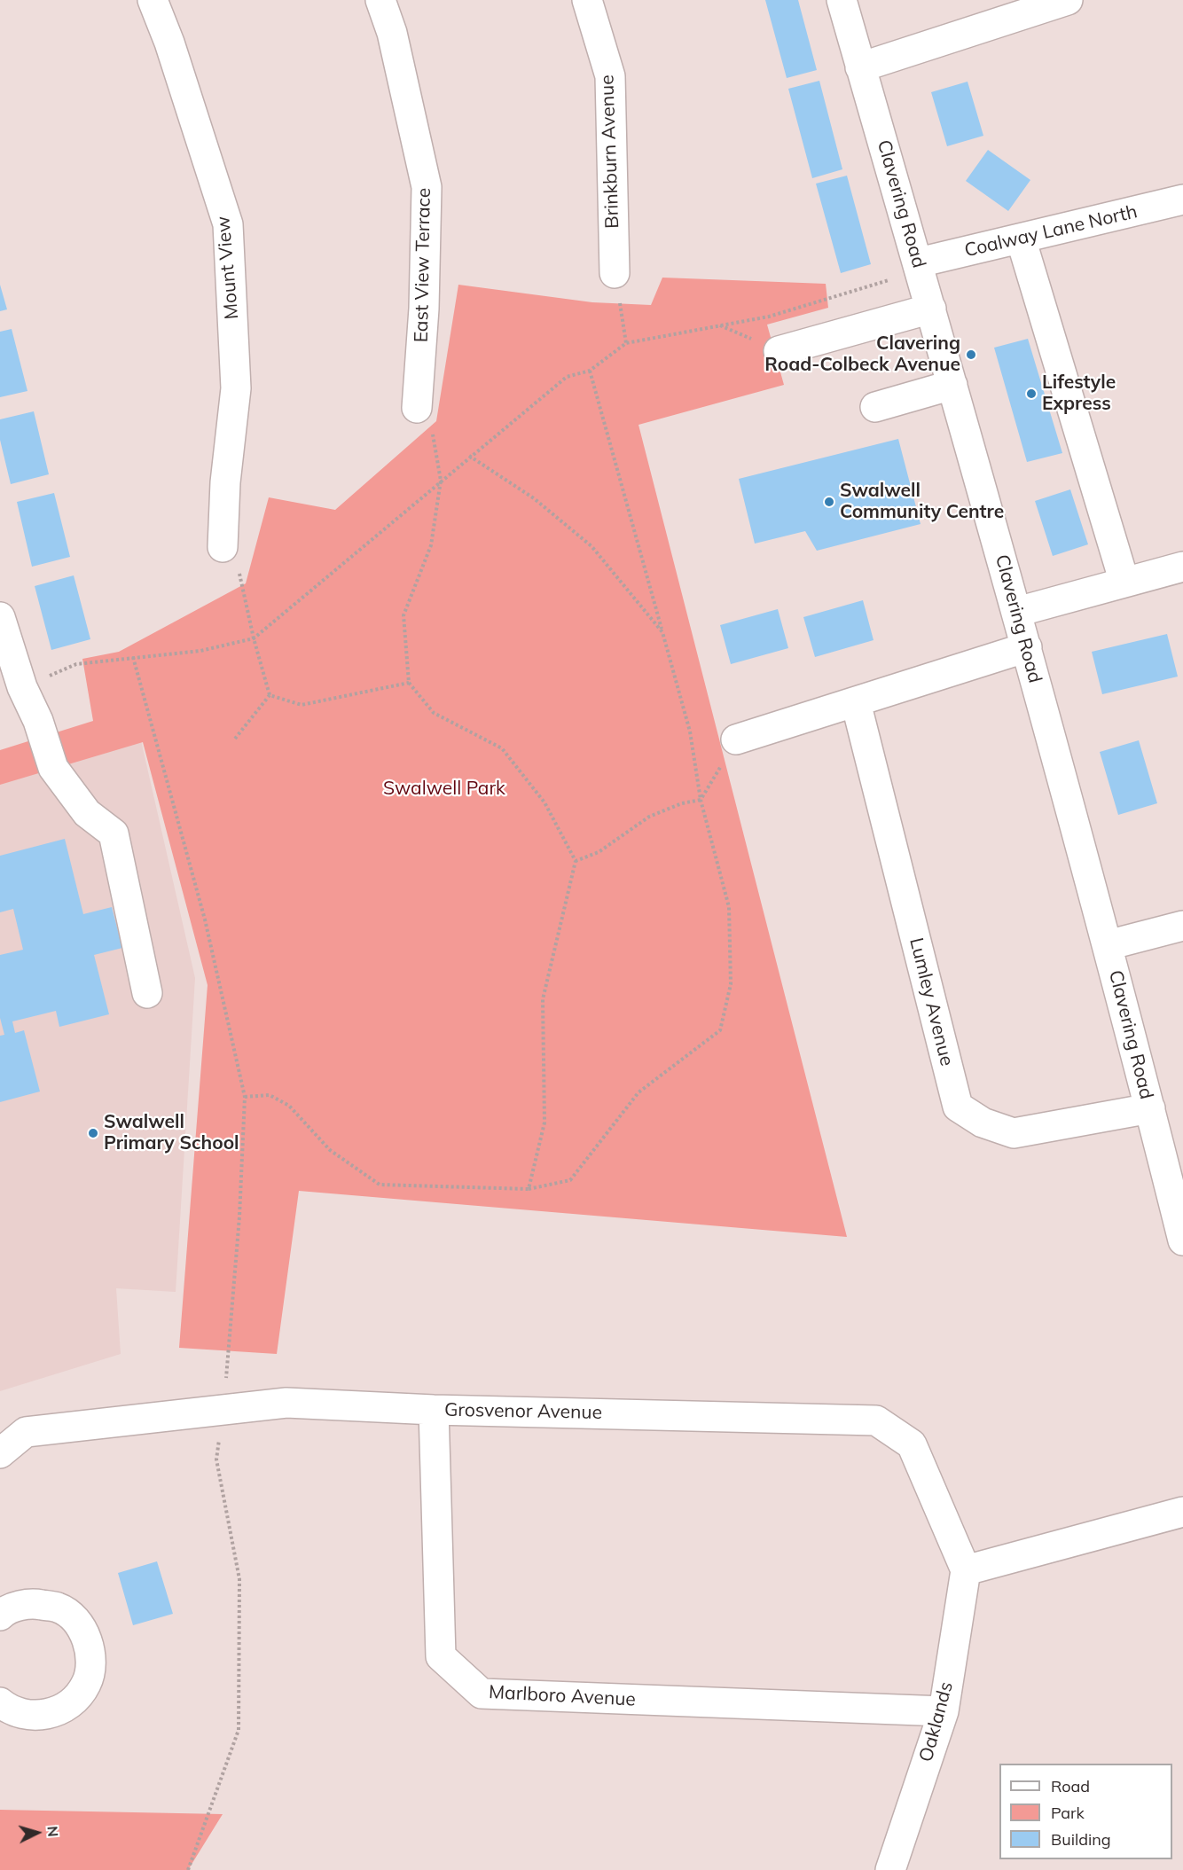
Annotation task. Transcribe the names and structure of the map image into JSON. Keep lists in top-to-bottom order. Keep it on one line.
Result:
{"streets":{"street":["Brinkburn Avenue","Clavering Road","Coalway Lane North","East View Terrace","Mount View","Lumley Avenue","Grosvenor Avenue","Marlboro Avenue","Oaklands"]},"crossings":[["Clavering Road","Coalway Lane North"],["Clavering Road","Lumley Avenue"],["Grosvenor Avenue","Marlboro Avenue"],["Grosvenor Avenue","Oaklands"],["Marlboro Avenue","Oaklands"]],"parks":["Swalwell Park"],"places":["Clavering Road-Colbeck Avenue","Lifestyle Express","Swalwell Community Centre","Swalwell Primary School"],"legend":["Road","Park","Building"],"north":"right"}
